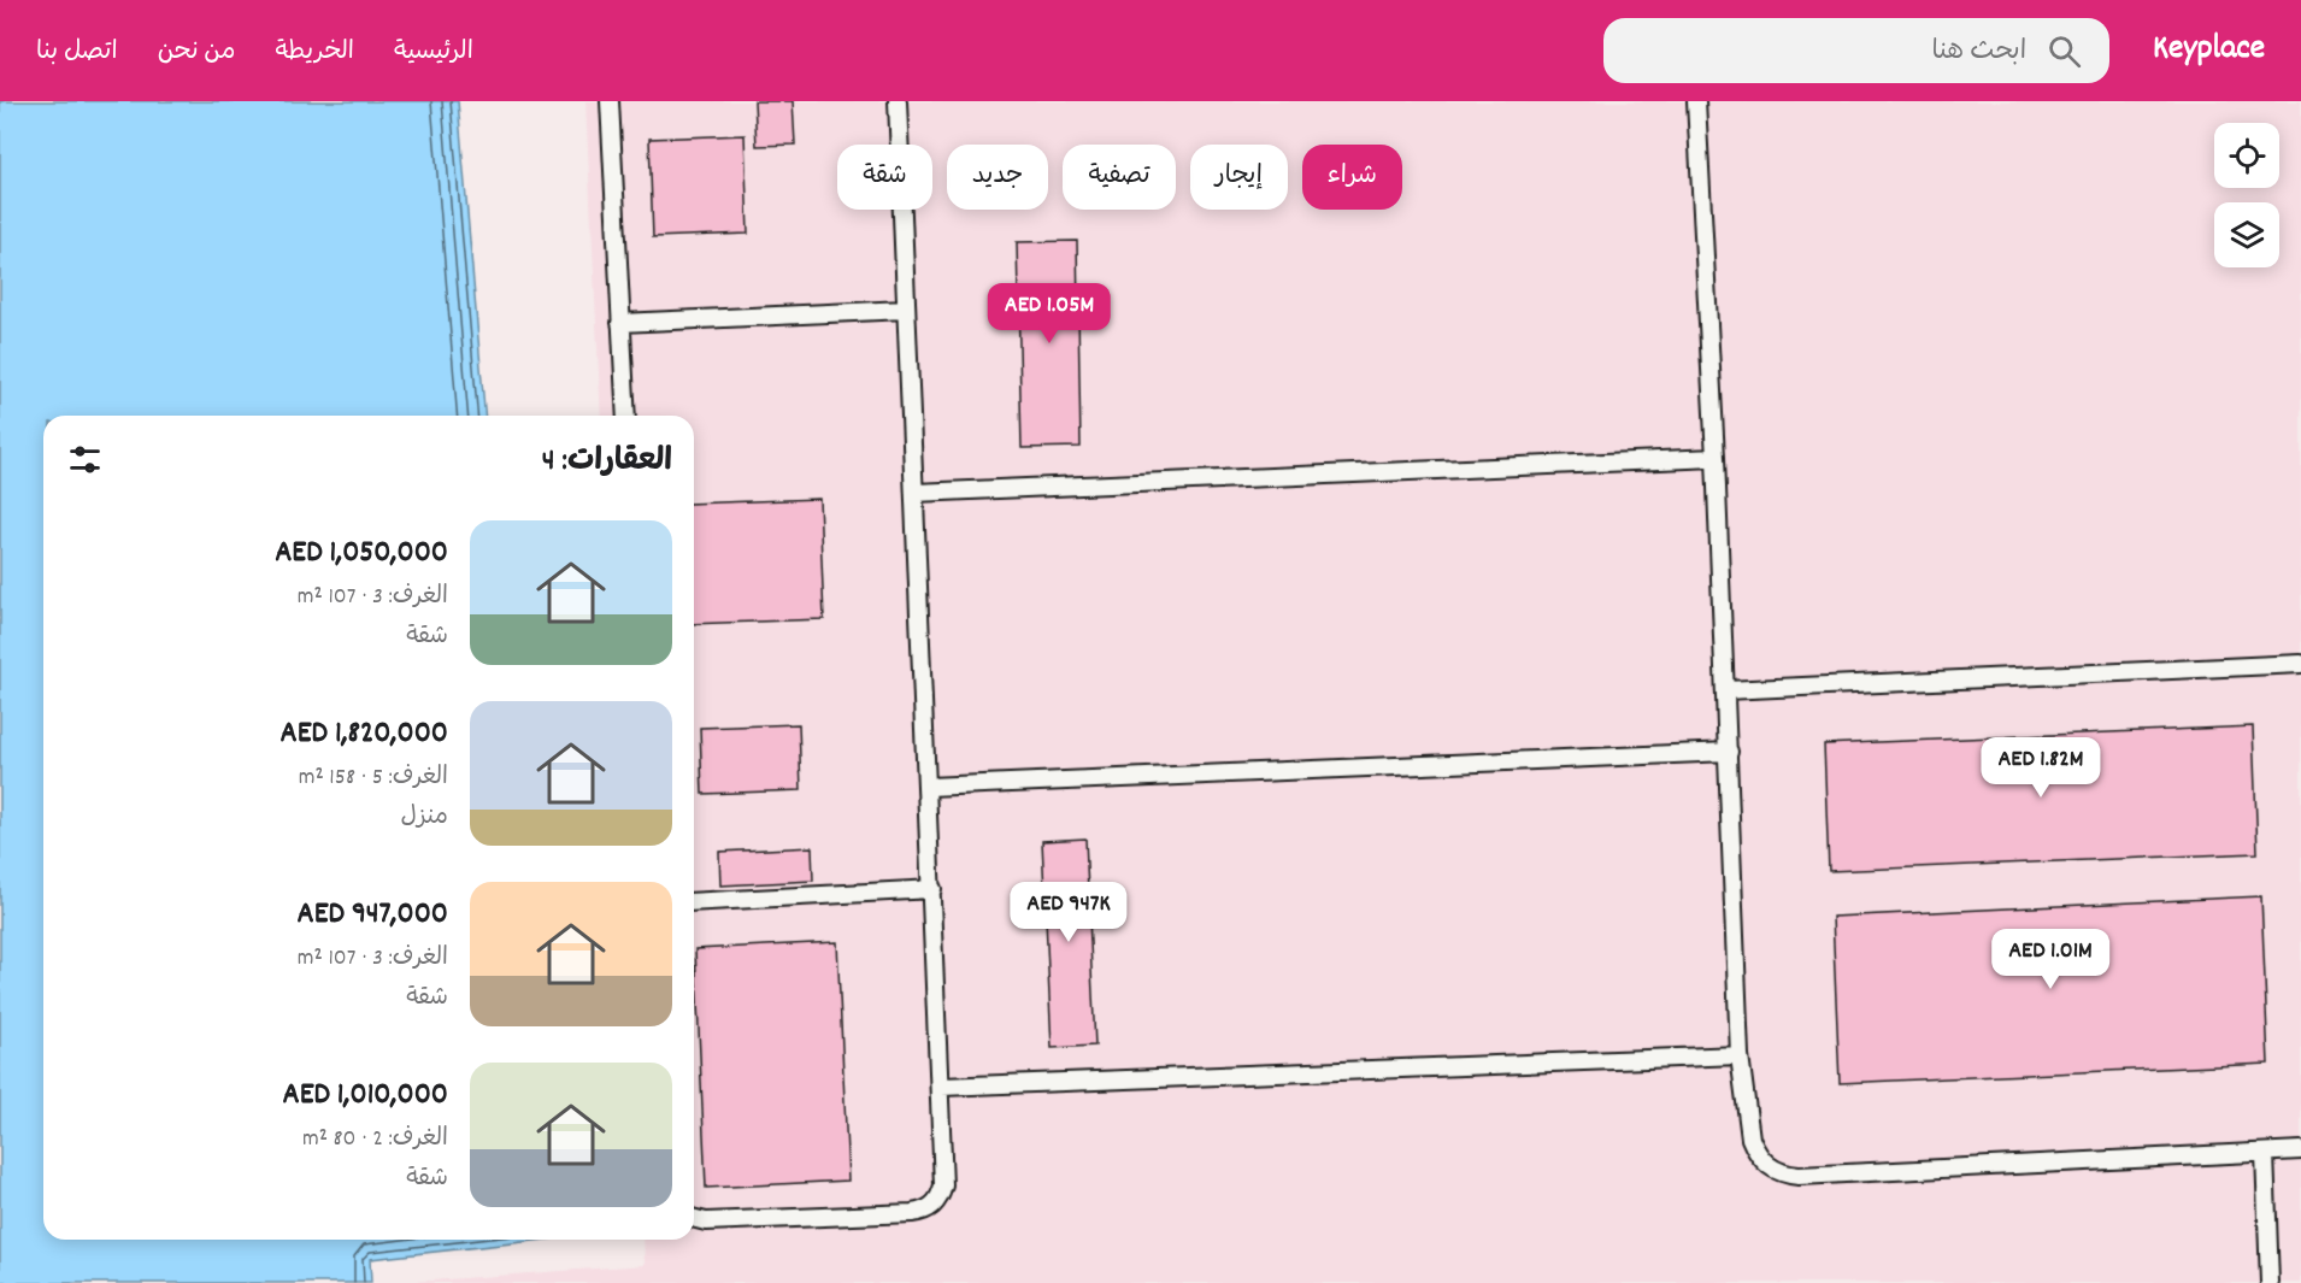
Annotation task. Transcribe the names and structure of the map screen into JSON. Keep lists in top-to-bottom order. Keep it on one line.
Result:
{"page":{"header":"Keyplace","search":"ابحث هنا","nav":["الرئيسية","الخريطة","من نحن","اتصل بنا"],"chip":["شراء","إيجار","تصفية","جديد","شقة"],"price":["AED 1.05M","AED 1.82M","AED 947K","AED 1.01M"],"heading":"العقارات: 4","list":[{"name":"AED 1,050,000","note":"الغرف: 3 · 107 m² · شقة"},{"name":"AED 1,820,000","note":"الغرف: 5 · 158 m² · منزل"},{"name":"AED 947,000","note":"الغرف: 3 · 107 m² · شقة"},{"name":"AED 1,010,000","note":"الغرف: 2 · 80 m² · شقة"}]}}
